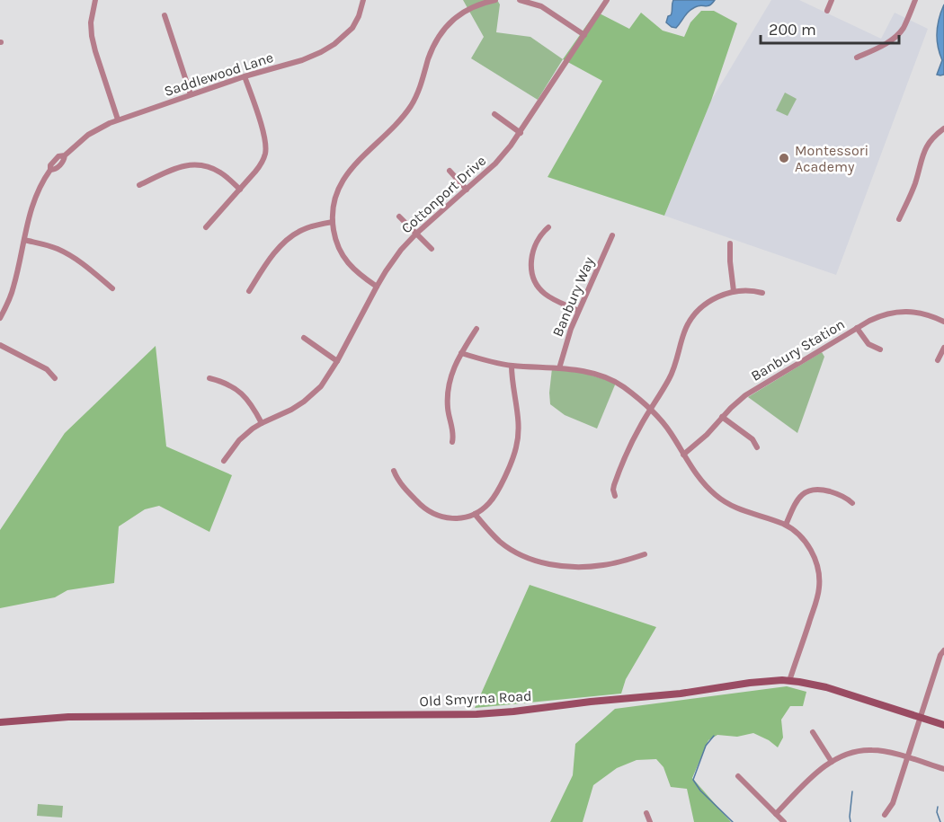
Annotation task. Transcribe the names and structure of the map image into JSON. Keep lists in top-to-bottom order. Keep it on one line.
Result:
{"streets":{"street":["Saddlewood Lane","Cottonport Drive","Banbury Way","Banbury Station","Old Smyrna Road"]},"places":["Montessori Academy"],"scale_bar":"200 m"}
